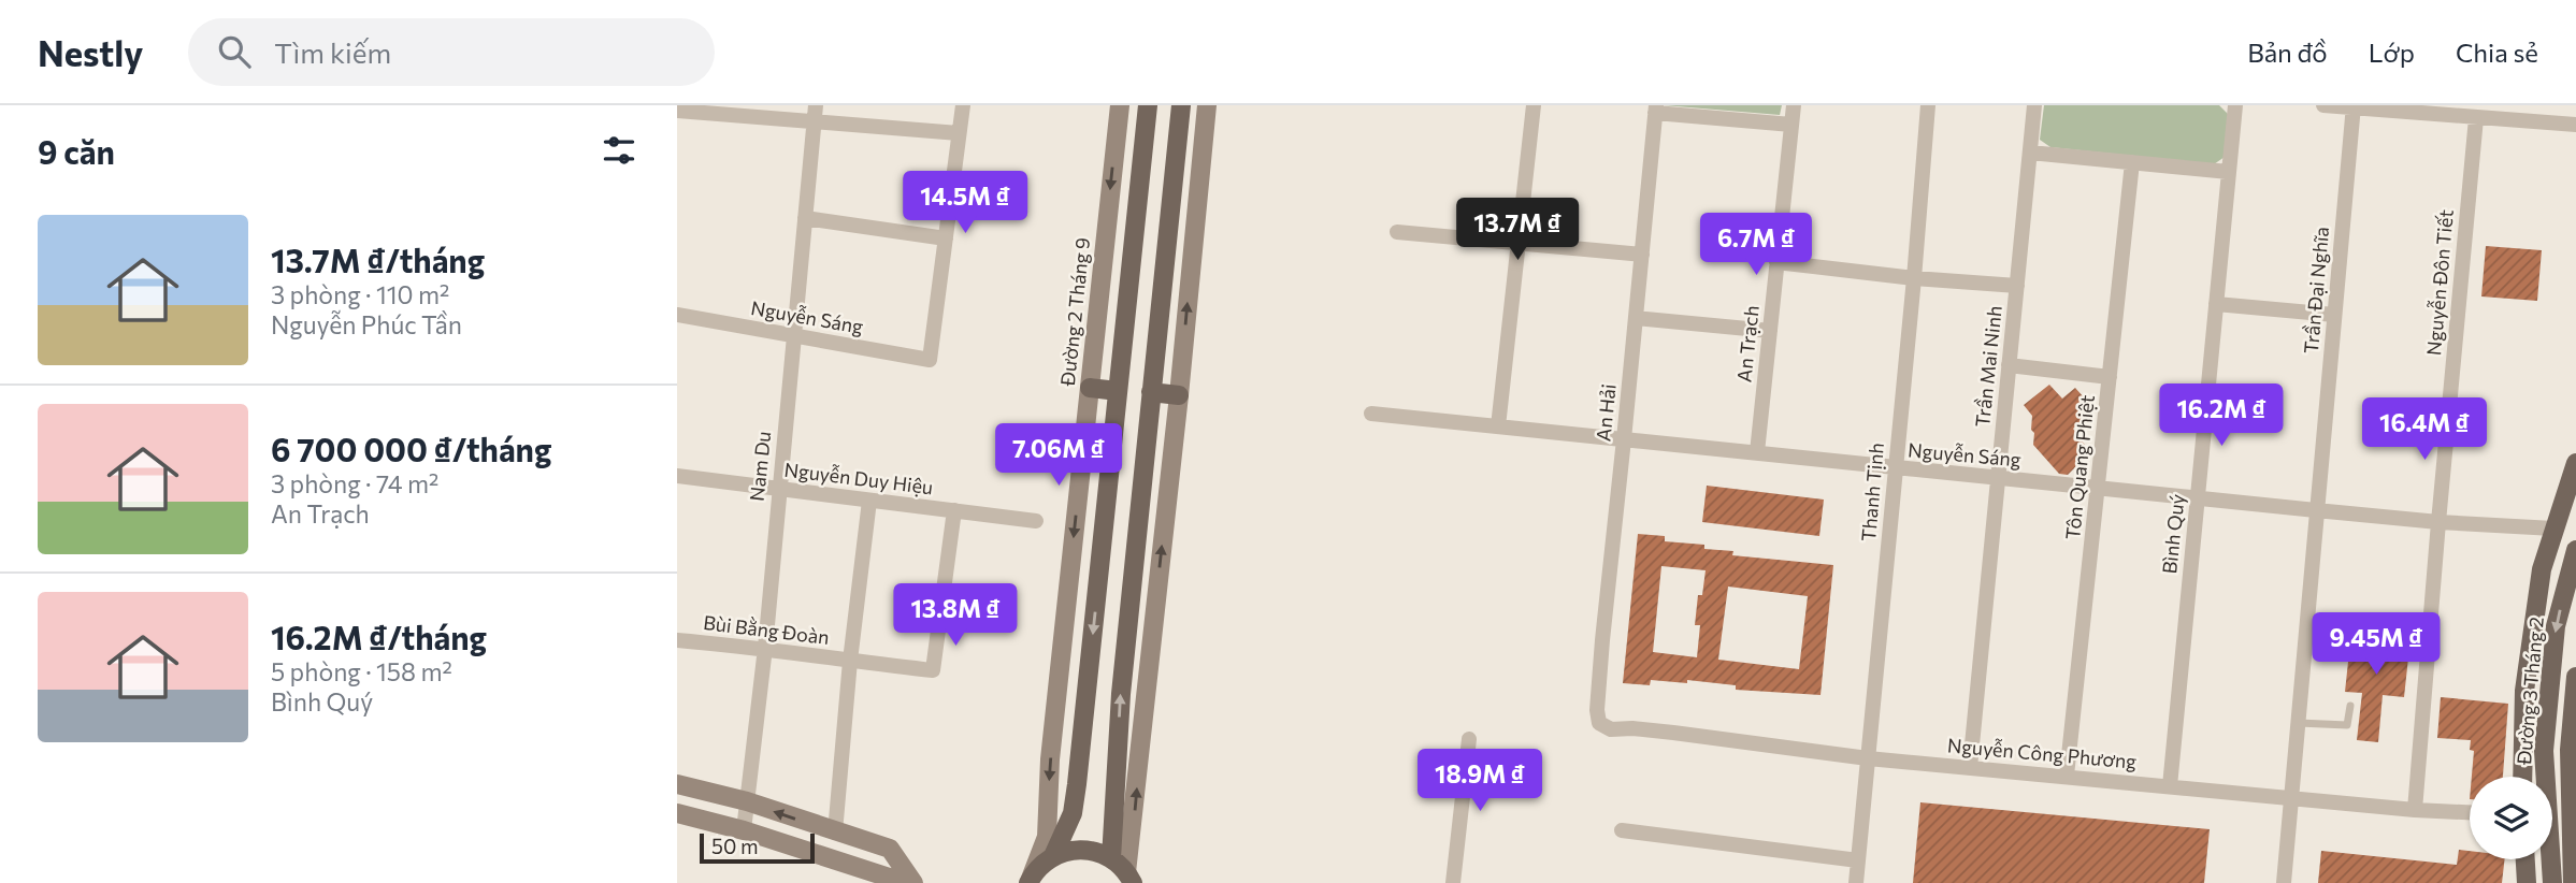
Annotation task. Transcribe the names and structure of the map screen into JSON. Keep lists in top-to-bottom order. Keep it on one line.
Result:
{"streets":{"main road":["Đường 2 Tháng 9","Đường 3 Tháng 2"],"street":["Nguyễn Đôn Tiết","Trần Đại Nghĩa","Nguyễn Sáng","An Trạch","Trần Mai Ninh","An Hải","Nam Du","Tôn Quang Phiệt","Nguyễn Duy Hiệu","Thanh Tịnh","Bình Quý","Bùi Bằng Đoàn","Nguyễn Công Phương"]},"crossings":[["Nguyễn Đôn Tiết","Nguyễn Sáng"],["Nguyễn Đôn Tiết","Nguyễn Công Phương"],["Trần Đại Nghĩa","Nguyễn Sáng"],["Trần Đại Nghĩa","Nguyễn Công Phương"],["Nguyễn Sáng","An Trạch"],["Nguyễn Sáng","Trần Mai Ninh"],["Nguyễn Sáng","An Hải"],["Nguyễn Sáng","Nam Du"],["Nguyễn Sáng","Tôn Quang Phiệt"],["Nguyễn Sáng","Thanh Tịnh"],["Nguyễn Sáng","Bình Quý"],["Nguyễn Sáng","Đường 3 Tháng 2"],["Trần Mai Ninh","Nguyễn Công Phương"],["An Hải","Nguyễn Công Phương"],["Nam Du","Nguyễn Duy Hiệu"],["Nam Du","Bùi Bằng Đoàn"],["Tôn Quang Phiệt","Nguyễn Công Phương"],["Nguyễn Duy Hiệu","Bùi Bằng Đoàn"],["Thanh Tịnh","Nguyễn Công Phương"],["Bình Quý","Nguyễn Công Phương"]],"scale_bar":"50 m","page":{"header":"Nestly","search":"Tìm kiếm","nav":["Bản đồ","Lớp","Chia sẻ"],"heading":"9 căn","price":["14.5M ₫","13.7M ₫","6.7M ₫","16.2M ₫","16.4M ₫","7.06M ₫","13.8M ₫","9.45M ₫","18.9M ₫"],"list":[{"name":"13.7M ₫/tháng","note":"3 phòng · 110 m² · Nguyễn Phúc Tần"},{"name":"6 700 000 ₫/tháng","note":"3 phòng · 74 m² · An Trạch"},{"name":"16.2M ₫/tháng","note":"5 phòng · 158 m² · Bình Quý"}],"scale":"50 m"}}
